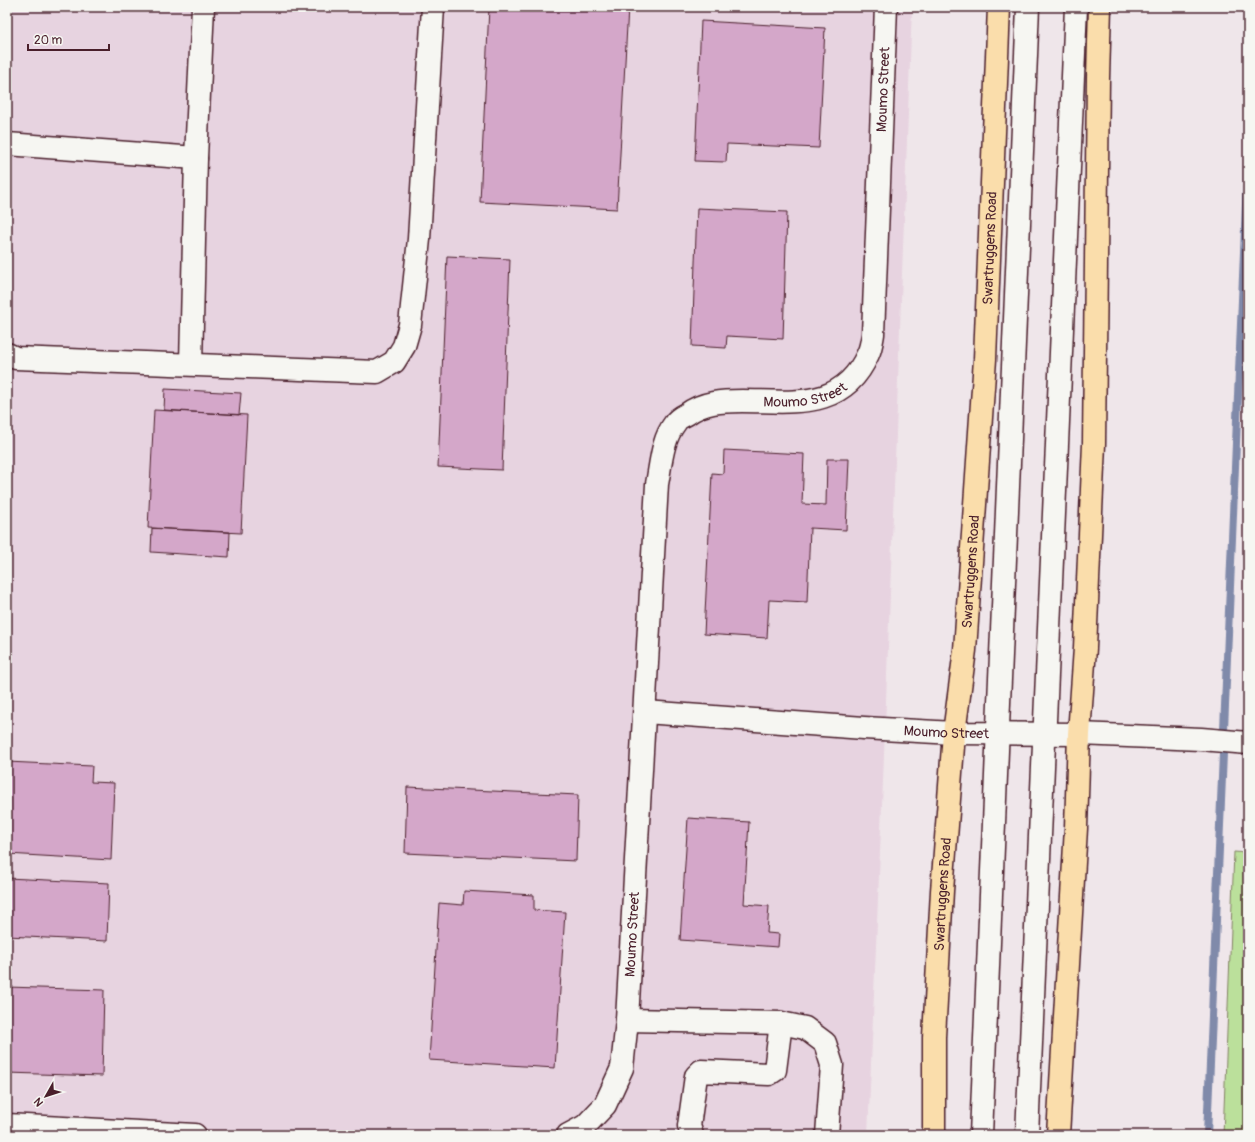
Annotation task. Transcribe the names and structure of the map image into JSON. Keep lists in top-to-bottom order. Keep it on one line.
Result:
{"streets":{"main road":["Swartruggens Road"],"street":["Moumo Street"]},"crossings":[["Moumo Street","Swartruggens Road"]],"scale_bar":"20 m","north":"bottom left"}
